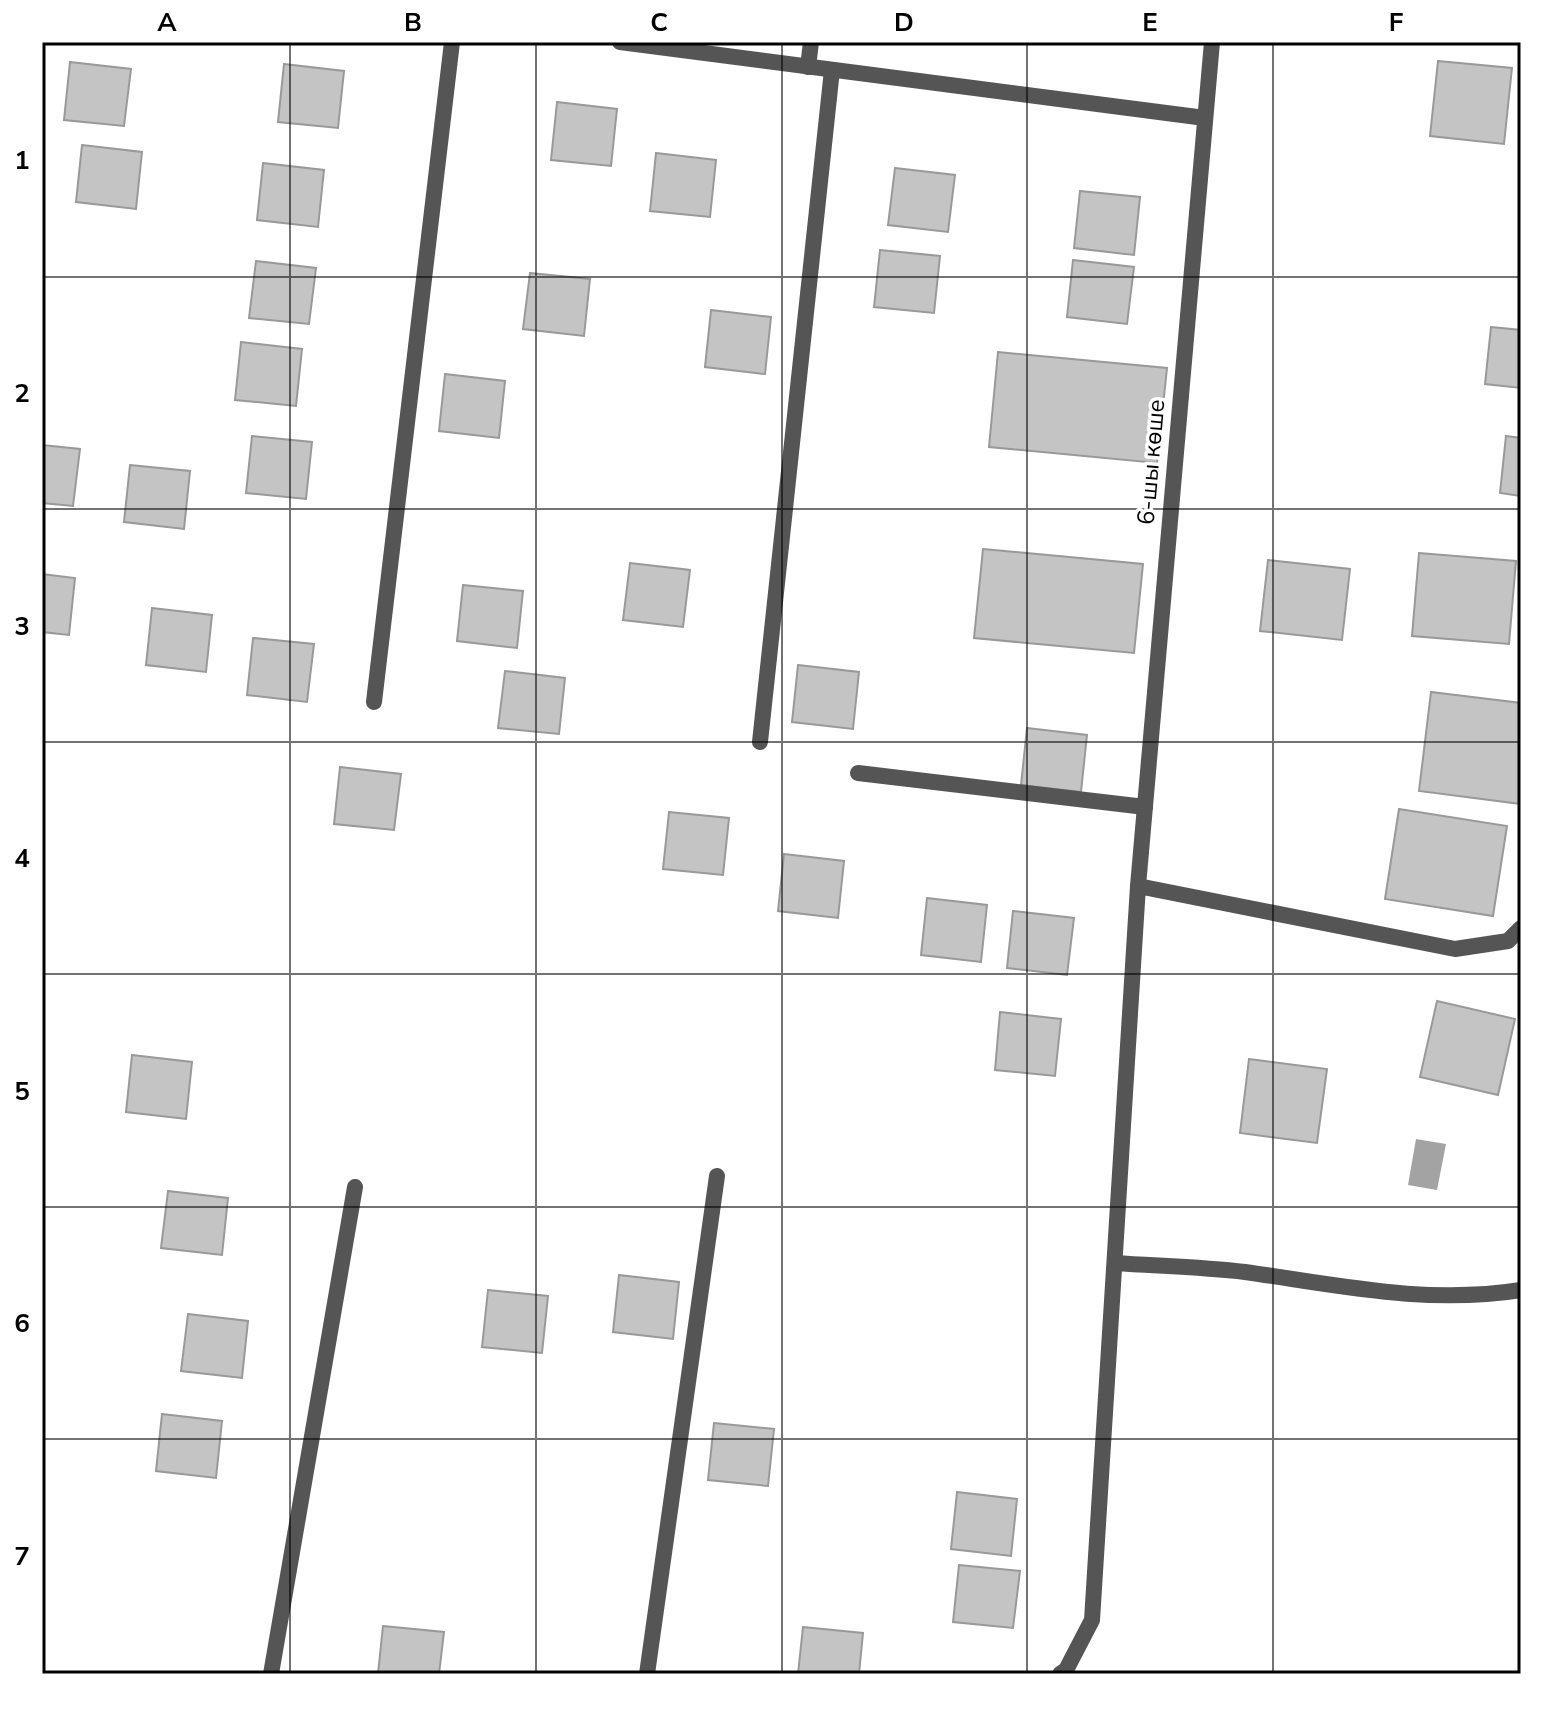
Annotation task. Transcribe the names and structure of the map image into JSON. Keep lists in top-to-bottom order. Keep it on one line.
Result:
{"streets":{"street":["6-шы көше"]},"grid":{"columns":["A","B","C","D","E","F"],"rows":["1","2","3","4","5","6","7"]}}
